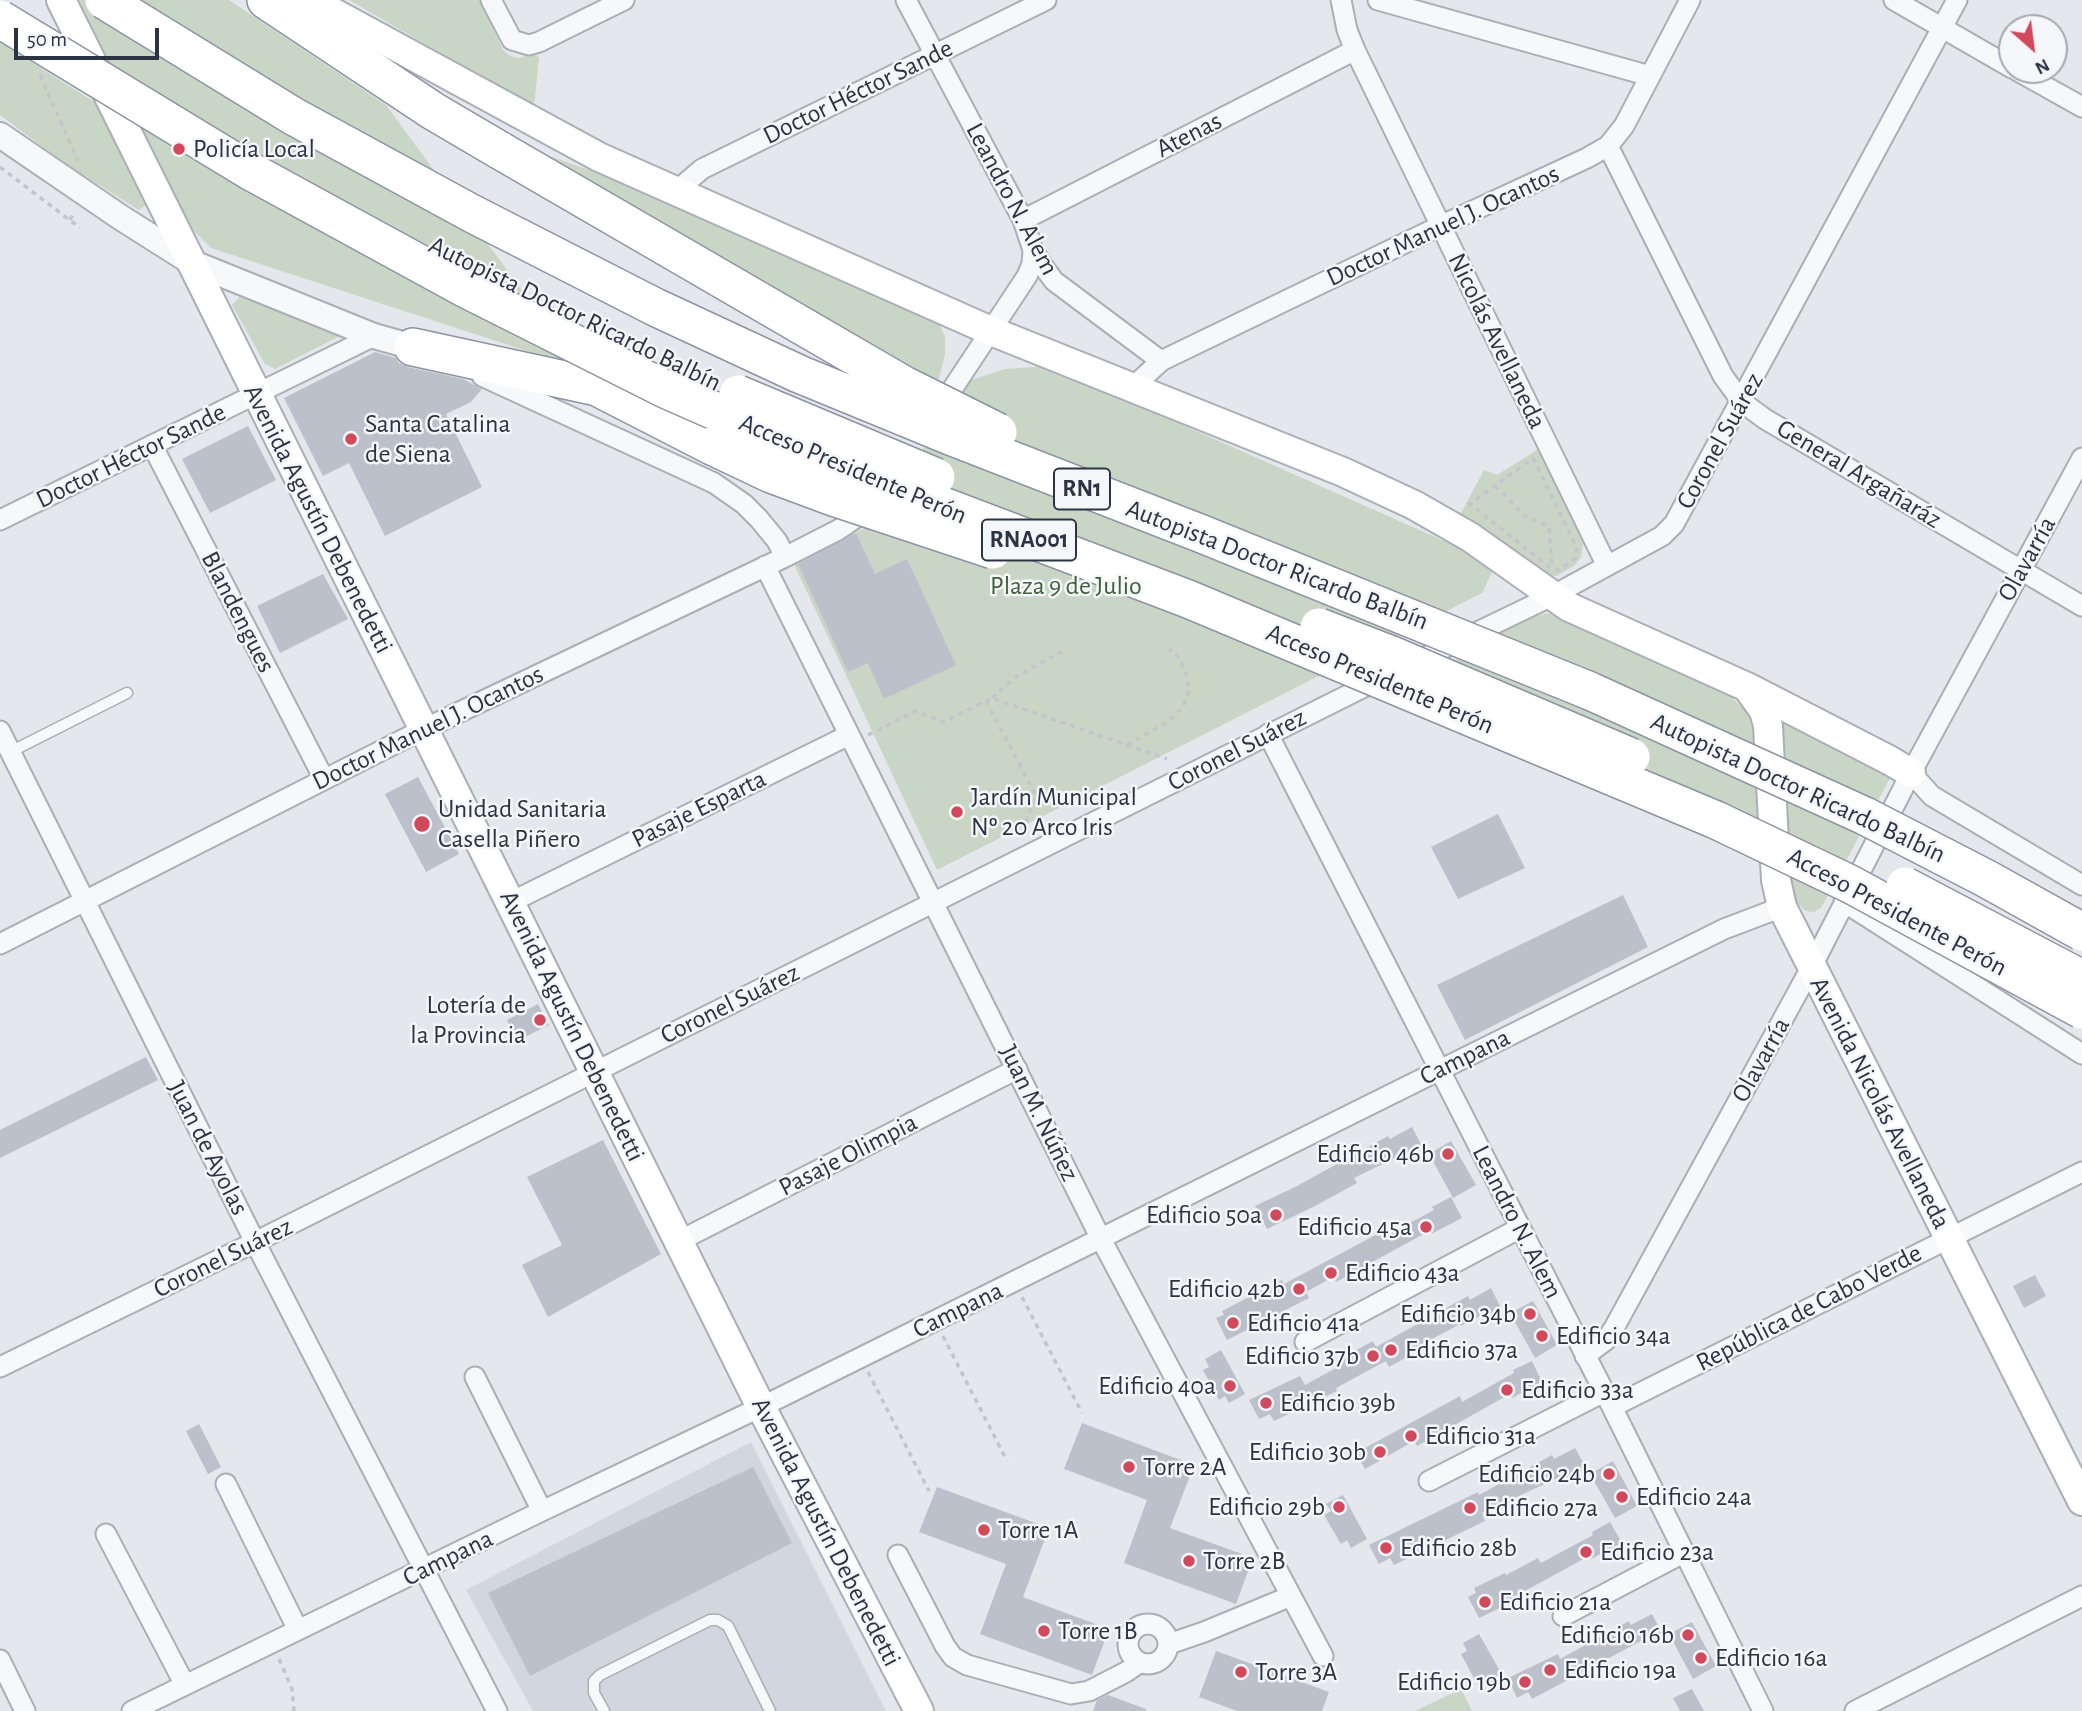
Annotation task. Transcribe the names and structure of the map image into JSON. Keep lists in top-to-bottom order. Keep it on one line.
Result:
{"streets":{"highway":["Autopista Doctor Ricardo Balbín","Acceso Presidente Perón","RN1","RNA001"],"main road":["Avenida Agustín Debenedetti","Avenida Nicolás Avellaneda"],"street":["Doctor Héctor Sande","Atenas","Leandro N. Alem","Doctor Manuel J. Ocantos","Nicolás Avellaneda","Coronel Suárez","General Argañaráz","Olavarría","Blandengues","Pasaje Esparta","Campana","Juan M. Núñez","Juan de Ayolas","Pasaje Olimpia","República de Cabo Verde"]},"crossings":[["Doctor Héctor Sande","Leandro N. Alem"],["Doctor Héctor Sande","Avenida Agustín Debenedetti"],["Doctor Héctor Sande","Blandengues"],["Atenas","Leandro N. Alem"],["Atenas","Nicolás Avellaneda"],["Leandro N. Alem","Doctor Manuel J. Ocantos"],["Leandro N. Alem","Coronel Suárez"],["Leandro N. Alem","Olavarría"],["Leandro N. Alem","Campana"],["Leandro N. Alem","República de Cabo Verde"],["Doctor Manuel J. Ocantos","Nicolás Avellaneda"],["Doctor Manuel J. Ocantos","General Argañaráz"],["Doctor Manuel J. Ocantos","Avenida Agustín Debenedetti"],["Doctor Manuel J. Ocantos","Blandengues"],["Doctor Manuel J. Ocantos","Juan M. Núñez"],["Doctor Manuel J. Ocantos","Juan de Ayolas"],["Nicolás Avellaneda","Coronel Suárez"],["Coronel Suárez","General Argañaráz"],["Coronel Suárez","Avenida Agustín Debenedetti"],["Coronel Suárez","Juan M. Núñez"],["Coronel Suárez","Juan de Ayolas"],["General Argañaráz","Olavarría"],["Avenida Agustín Debenedetti","Pasaje Esparta"],["Avenida Agustín Debenedetti","Campana"],["Avenida Agustín Debenedetti","Pasaje Olimpia"],["Olavarría","Avenida Nicolás Avellaneda"],["Pasaje Esparta","Juan M. Núñez"],["Campana","Avenida Nicolás Avellaneda"],["Campana","Juan M. Núñez"],["Campana","Juan de Ayolas"],["Avenida Nicolás Avellaneda","República de Cabo Verde"],["Juan M. Núñez","Pasaje Olimpia"]],"parks":["Plaza 9 de Julio"],"places":["Policía Local","Santa Catalina de Siena","Jardín Municipal Nº 20 Arco Iris","Unidad Sanitaria Casella Piñero","Lotería de la Provincia","Edificio 46b","Edificio 50a","Edificio 45a","Edificio 43a","Edificio 42b","Edificio 34b","Edificio 41a","Edificio 34a","Edificio 37a","Edificio 37b","Edificio 40a","Edificio 33a","Edificio 39b","Edificio 31a","Edificio 30b","Torre 2A","Edificio 24b","Edificio 24a","Edificio 29b","Edificio 27a","Torre 1A","Edificio 28b","Edificio 23a","Torre 2B","Edificio 21a","Torre 1B","Edificio 16b","Edificio 16a","Edificio 19a","Torre 3A","Edificio 19b"],"scale_bar":"50 m","north":"bottom right"}
